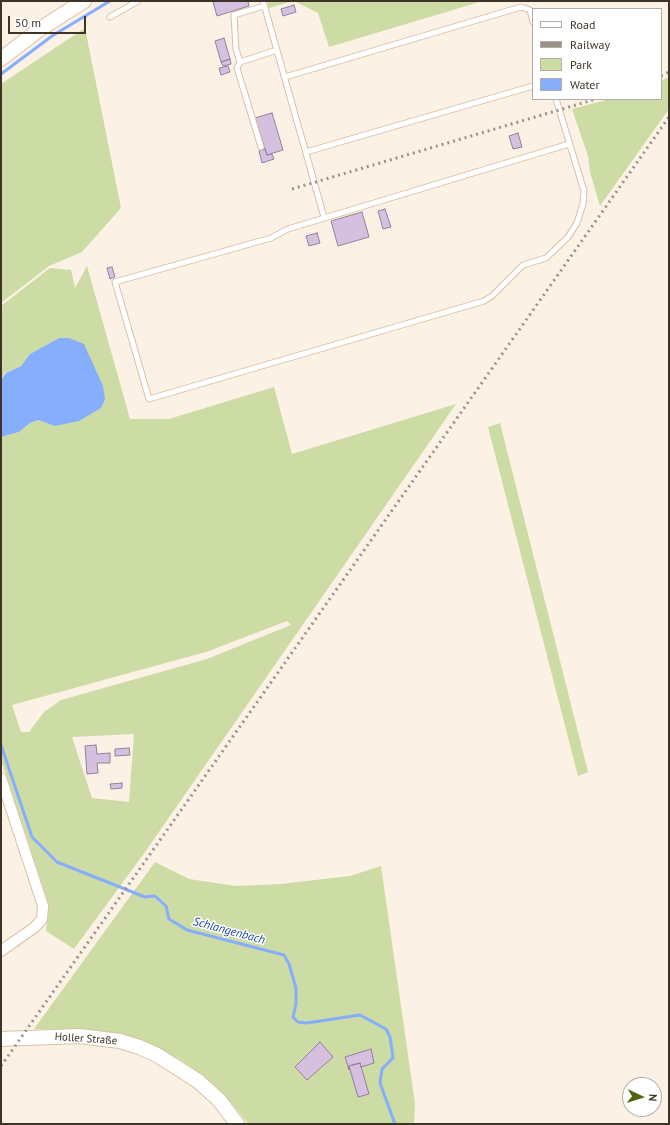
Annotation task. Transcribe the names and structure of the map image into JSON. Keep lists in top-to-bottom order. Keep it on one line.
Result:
{"streets":{"street":["Holler Straße"]},"water":["Schlangenbach"],"legend":["Road","Railway","Park","Water"],"scale_bar":"50 m","north":"right"}
